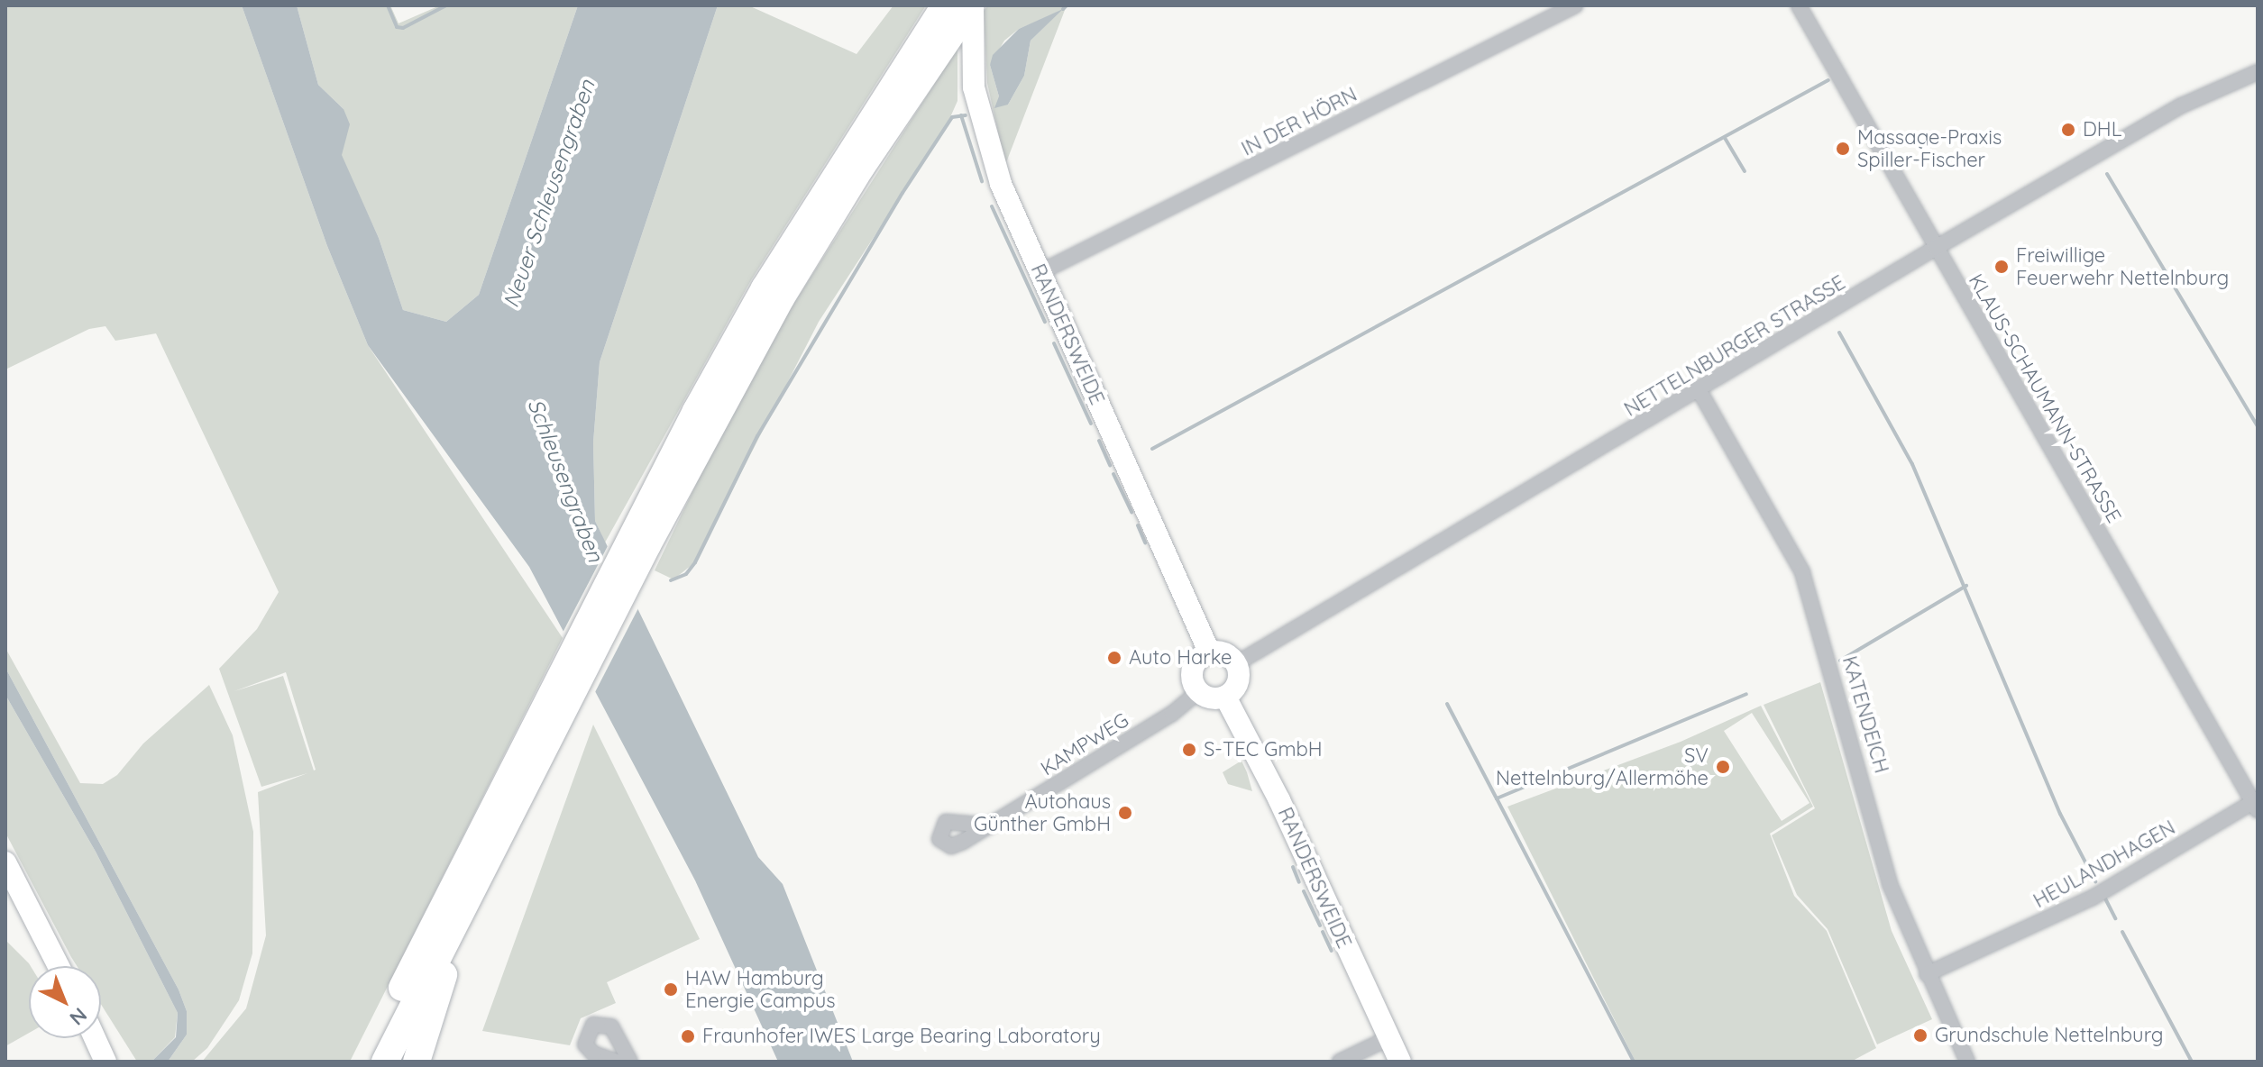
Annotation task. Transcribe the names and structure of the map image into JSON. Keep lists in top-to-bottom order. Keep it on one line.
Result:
{"streets":{"street":["IN DER HÖRN","RANDERSWEIDE","NETTELNBURGER STRASSE","KLAUS-SCHAUMANN-STRASSE","KATENDEICH","KAMPWEG","HEULANDHAGEN"]},"crossings":[["IN DER HÖRN","RANDERSWEIDE"],["RANDERSWEIDE","NETTELNBURGER STRASSE"],["RANDERSWEIDE","KAMPWEG"],["NETTELNBURGER STRASSE","KLAUS-SCHAUMANN-STRASSE"],["NETTELNBURGER STRASSE","KATENDEICH"],["NETTELNBURGER STRASSE","KAMPWEG"],["KLAUS-SCHAUMANN-STRASSE","HEULANDHAGEN"],["KATENDEICH","HEULANDHAGEN"]],"water":["Neuer Schleusengraben","Schleusengraben"],"places":["DHL","Massage-Praxis Spiller-Fischer","Freiwillige Feuerwehr Nettelnburg","Auto Harke","S-TEC GmbH","SV Nettelnburg/Allermöhe","Autohaus Günther GmbH","HAW Hamburg Energie Campus","Grundschule Nettelnburg","Fraunhofer IWES Large Bearing Laboratory"],"north":"bottom right"}
